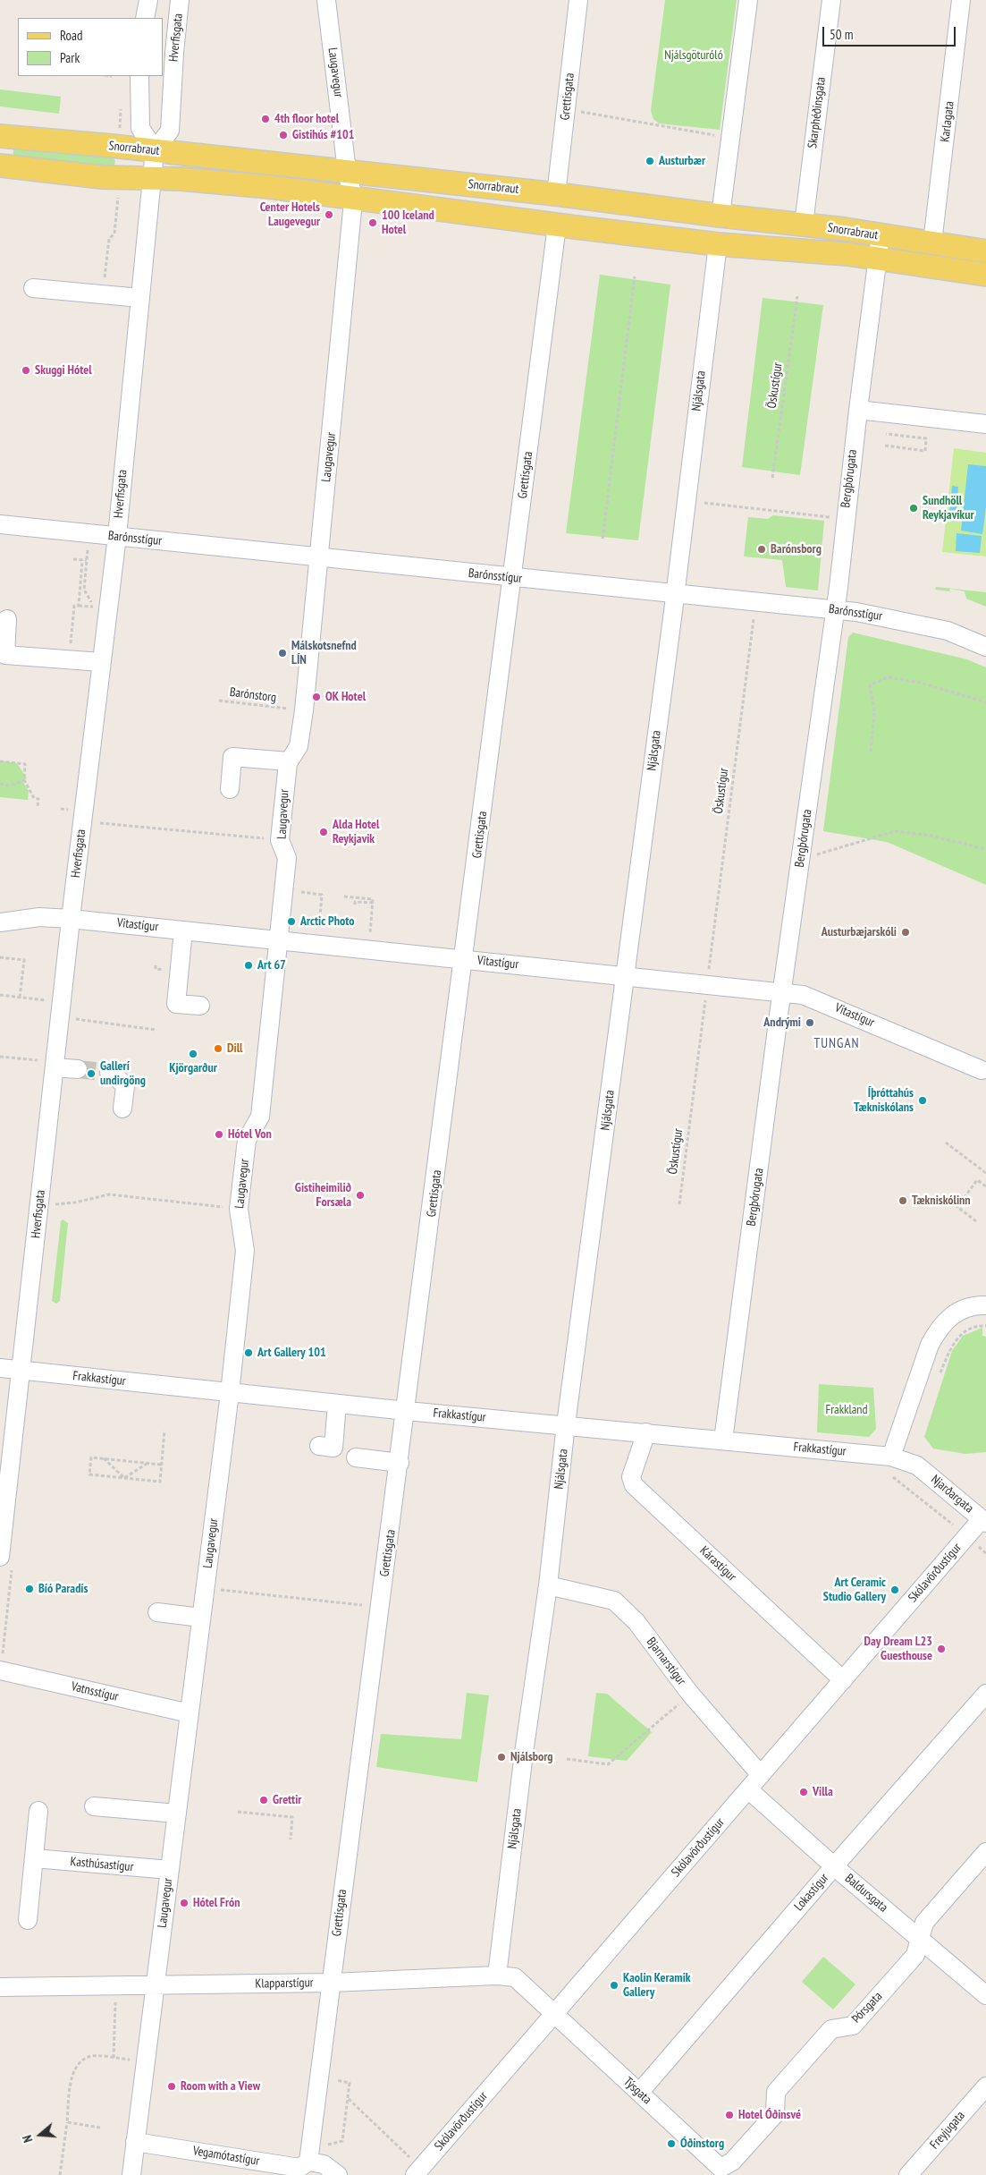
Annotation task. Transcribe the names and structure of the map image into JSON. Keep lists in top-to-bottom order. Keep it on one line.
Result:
{"streets":{"main road":["Laugavegur","Snorrabraut"],"street":["Hverfisgata","Grettisgata","Skarphéðinsgata","Karlagata","Njálsgata","Bergþórugata","Barónsstígur","Vitastígur","Frakkastígur","Njarðargata","Kárastígur","Skólavörðustígur","Bjarnarstígur","Vatnsstígur","Kasthúsastígur","Lokastígur","Baldursgata","Klapparstígur","Þórsgata","Týsgata","Freyjugata","Vegamótastígur"],"path":["Öskustígur","Barónstorg"]},"crossings":[["Hverfisgata","Snorrabraut"],["Hverfisgata","Barónsstígur"],["Hverfisgata","Vitastígur"],["Hverfisgata","Frakkastígur"],["Laugavegur","Snorrabraut"],["Laugavegur","Barónsstígur"],["Laugavegur","Vitastígur"],["Laugavegur","Frakkastígur"],["Laugavegur","Vatnsstígur"],["Laugavegur","Kasthúsastígur"],["Laugavegur","Klapparstígur"],["Laugavegur","Vegamótastígur"],["Grettisgata","Snorrabraut"],["Grettisgata","Barónsstígur"],["Grettisgata","Vitastígur"],["Grettisgata","Frakkastígur"],["Grettisgata","Klapparstígur"],["Grettisgata","Vegamótastígur"],["Skarphéðinsgata","Snorrabraut"],["Karlagata","Snorrabraut"],["Snorrabraut","Njálsgata"],["Snorrabraut","Bergþórugata"],["Njálsgata","Barónsstígur"],["Njálsgata","Vitastígur"],["Njálsgata","Frakkastígur"],["Njálsgata","Bjarnarstígur"],["Njálsgata","Klapparstígur"],["Bergþórugata","Barónsstígur"],["Bergþórugata","Vitastígur"],["Bergþórugata","Frakkastígur"],["Frakkastígur","Njarðargata"],["Frakkastígur","Kárastígur"],["Njarðargata","Skólavörðustígur"],["Kárastígur","Skólavörðustígur"],["Skólavörðustígur","Bjarnarstígur"],["Skólavörðustígur","Baldursgata"],["Skólavörðustígur","Klapparstígur"],["Skólavörðustígur","Týsgata"],["Lokastígur","Baldursgata"],["Lokastígur","Týsgata"],["Baldursgata","Þórsgata"],["Klapparstígur","Týsgata"],["Þórsgata","Týsgata"]],"districts":["TUNGAN"],"parks":["Njálsgöturóló","Frakkland"],"places":["4th floor hotel","Gistihús #101","Austurbær","Center Hotels Laugevegur","100 Iceland Hotel","Skuggi Hótel","Sundhöll Reykjavíkur","Barónsborg","Málskotsnefnd LÍN","OK Hotel","Alda Hotel Reykjavik","Arctic Photo","Austurbæjarskóli","Art 67","Andrými","Dill","Kjörgarður","Gallerí undirgöng","Íþróttahús Tækniskólans","Hótel Von","Gistiheimilið Forsæla","Tækniskólinn","Art Gallery 101","Bíó Paradís","Art Ceramic Studio Gallery","Day Dream L23 Guesthouse","Njálsborg","Villa","Grettir","Hótel Frón","Kaolin Keramik Gallery","Room with a View","Hotel Óðinsvé","Óðinstorg"],"legend":["Road","Park"],"scale_bar":"50 m","north":"left"}
